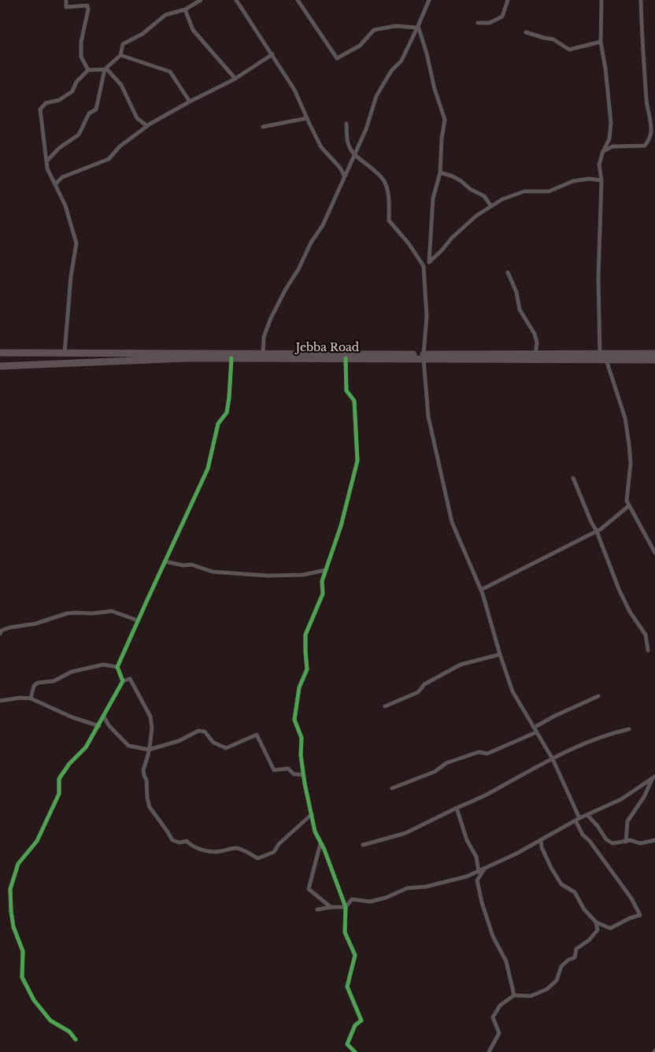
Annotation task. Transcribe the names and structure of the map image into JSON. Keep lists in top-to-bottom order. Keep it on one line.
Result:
{"streets":{"highway":["Jebba Road"]}}
